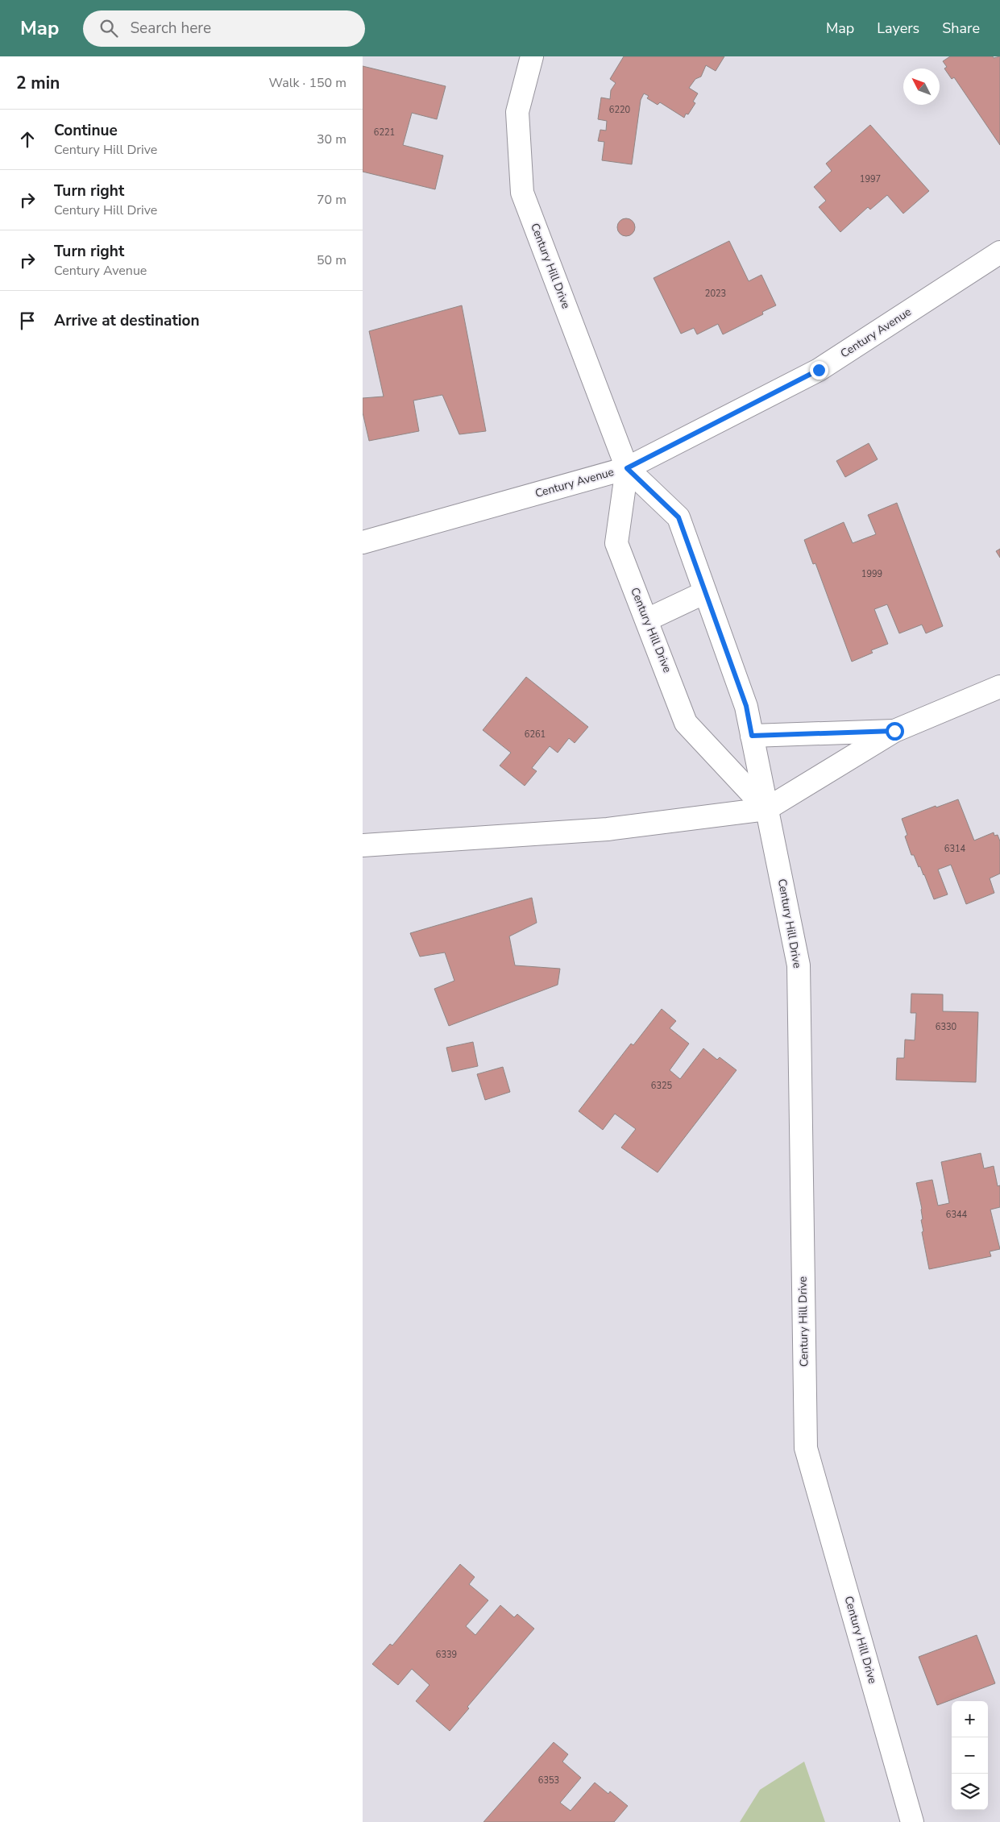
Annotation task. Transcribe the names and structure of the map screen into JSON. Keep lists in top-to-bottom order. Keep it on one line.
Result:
{"streets":{"street":["Century Hill Drive","Century Avenue"]},"crossings":[["Century Hill Drive","Century Avenue"]],"house_numbers":["6220","6221","1997","2023","1999","6261","6314","6330","6325","6344","6339","6353"],"north":"top left","page":{"header":"Map","search":"Search here","nav":["Map","Layers","Share"],"heading":["2 min","Walk · 150 m"],"list":[["Continue","Century Hill Drive","30 m"],["Turn right","Century Hill Drive","70 m"],["Turn right","Century Avenue","50 m"],"Arrive at destination"],"map_buttons":["+","−"]}}
